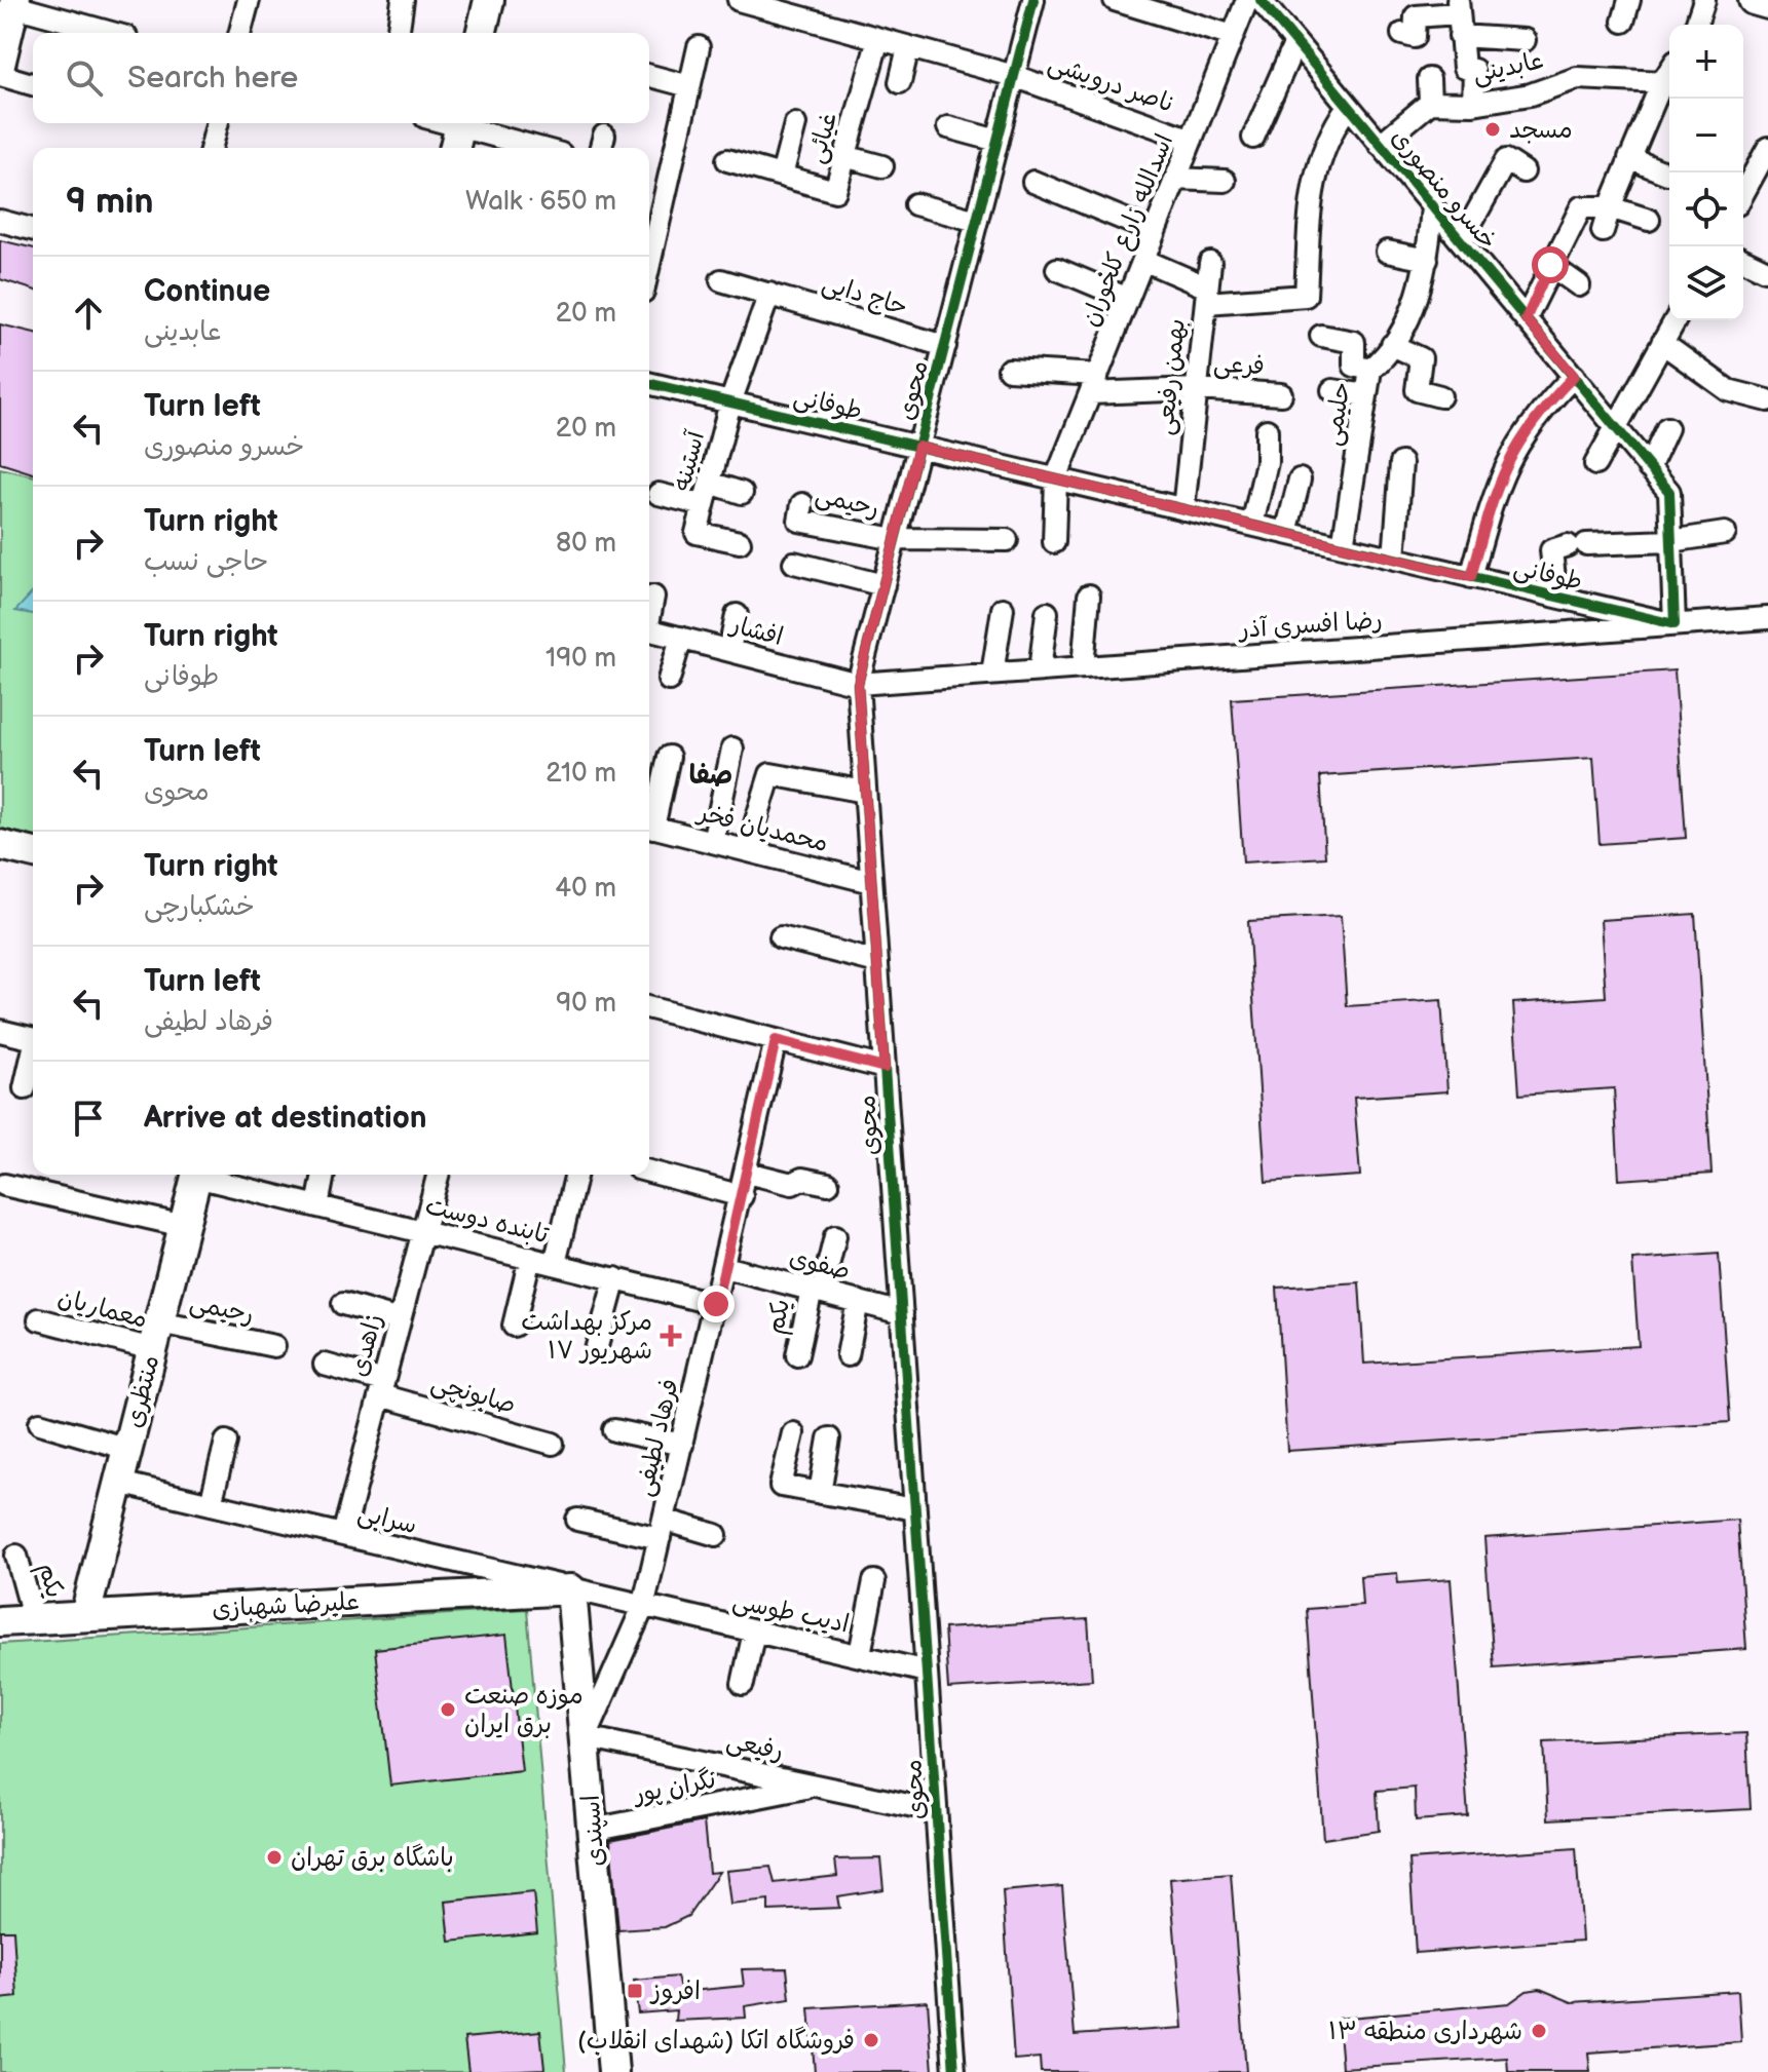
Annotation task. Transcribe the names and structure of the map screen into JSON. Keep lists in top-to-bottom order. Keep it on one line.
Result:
{"streets":{"main road":["منتظری","علیرضا شهبازی","اسپندی"],"street":["عابدینی","ناصر درویشی","غیائی","خسرو منصوری","اسدالله زارع کلخوران","حاج دایی","فرعی","بهمن رفیعی","محوی","طوفانی","حلیمی","آستینه","رحیمی","رضا افسری آذر","افشار","محمدیان فخر","تابنده دوست","صفوی","معماریان","یکم","زاهدی","صابونچی","فرهاد لطیفی","سرابی","ادیب طوسی","رفیعی","نگران پور"]},"crossings":[["ناصر درویشی","اسدالله زارع کلخوران"],["ناصر درویشی","محوی"],["خسرو منصوری","بهمن رفیعی"],["خسرو منصوری","طوفانی"],["خسرو منصوری","حلیمی"],["خسرو منصوری","رضا افسری آذر"],["اسدالله زارع کلخوران","فرعی"],["اسدالله زارع کلخوران","طوفانی"],["حاج دایی","محوی"],["فرعی","بهمن رفیعی"],["بهمن رفیعی","طوفانی"],["محوی","طوفانی"],["محوی","رحیمی"],["محوی","رضا افسری آذر"],["محوی","افشار"],["محوی","محمدیان فخر"],["محوی","صفوی"],["محوی","ادیب طوسی"],["طوفانی","حلیمی"],["طوفانی","آستینه"],["طوفانی","رضا افسری آذر"],["رحیمی","معماریان"],["رحیمی","منتظری"],["رضا افسری آذر","افشار"],["تابنده دوست","زاهدی"],["تابنده دوست","فرهاد لطیفی"],["صفوی","یکم"],["صفوی","فرهاد لطیفی"],["معماریان","منتظری"],["یکم","علیرضا شهبازی"],["زاهدی","صابونچی"],["زاهدی","سرابی"],["منتظری","سرابی"],["منتظری","علیرضا شهبازی"],["فرهاد لطیفی","سرابی"],["فرهاد لطیفی","ادیب طوسی"],["فرهاد لطیفی","رفیعی"],["فرهاد لطیفی","اسپندی"],["سرابی","علیرضا شهبازی"],["سرابی","ادیب طوسی"],["سرابی","اسپندی"],["علیرضا شهبازی","اسپندی"],["رفیعی","نگران پور"],["رفیعی","اسپندی"],["نگران پور","اسپندی"]],"districts":["صفا"],"places":{"other":["مسجد","موزه صنعت برق ایران","باشگاه برق تهران","شهرداری منطقه ۱۳","فروشگاه اتکا (شهدای انقلاب)"],"health":["مرکز بهداشت ۱۷ شهریور"],"transit":["افروز"]},"page":{"map_buttons":["+","−"],"search":"Search here","heading":["9 min","Walk · 650 m"],"list":[["Continue","عابدینی","20 m"],["Turn left","خسرو منصوری","20 m"],["Turn right","حاجی نسب","80 m"],["Turn right","طوفانی","190 m"],["Turn left","محوی","210 m"],["Turn right","خشکبارچی","40 m"],["Turn left","فرهاد لطیفی","90 m"],"Arrive at destination"]}}
